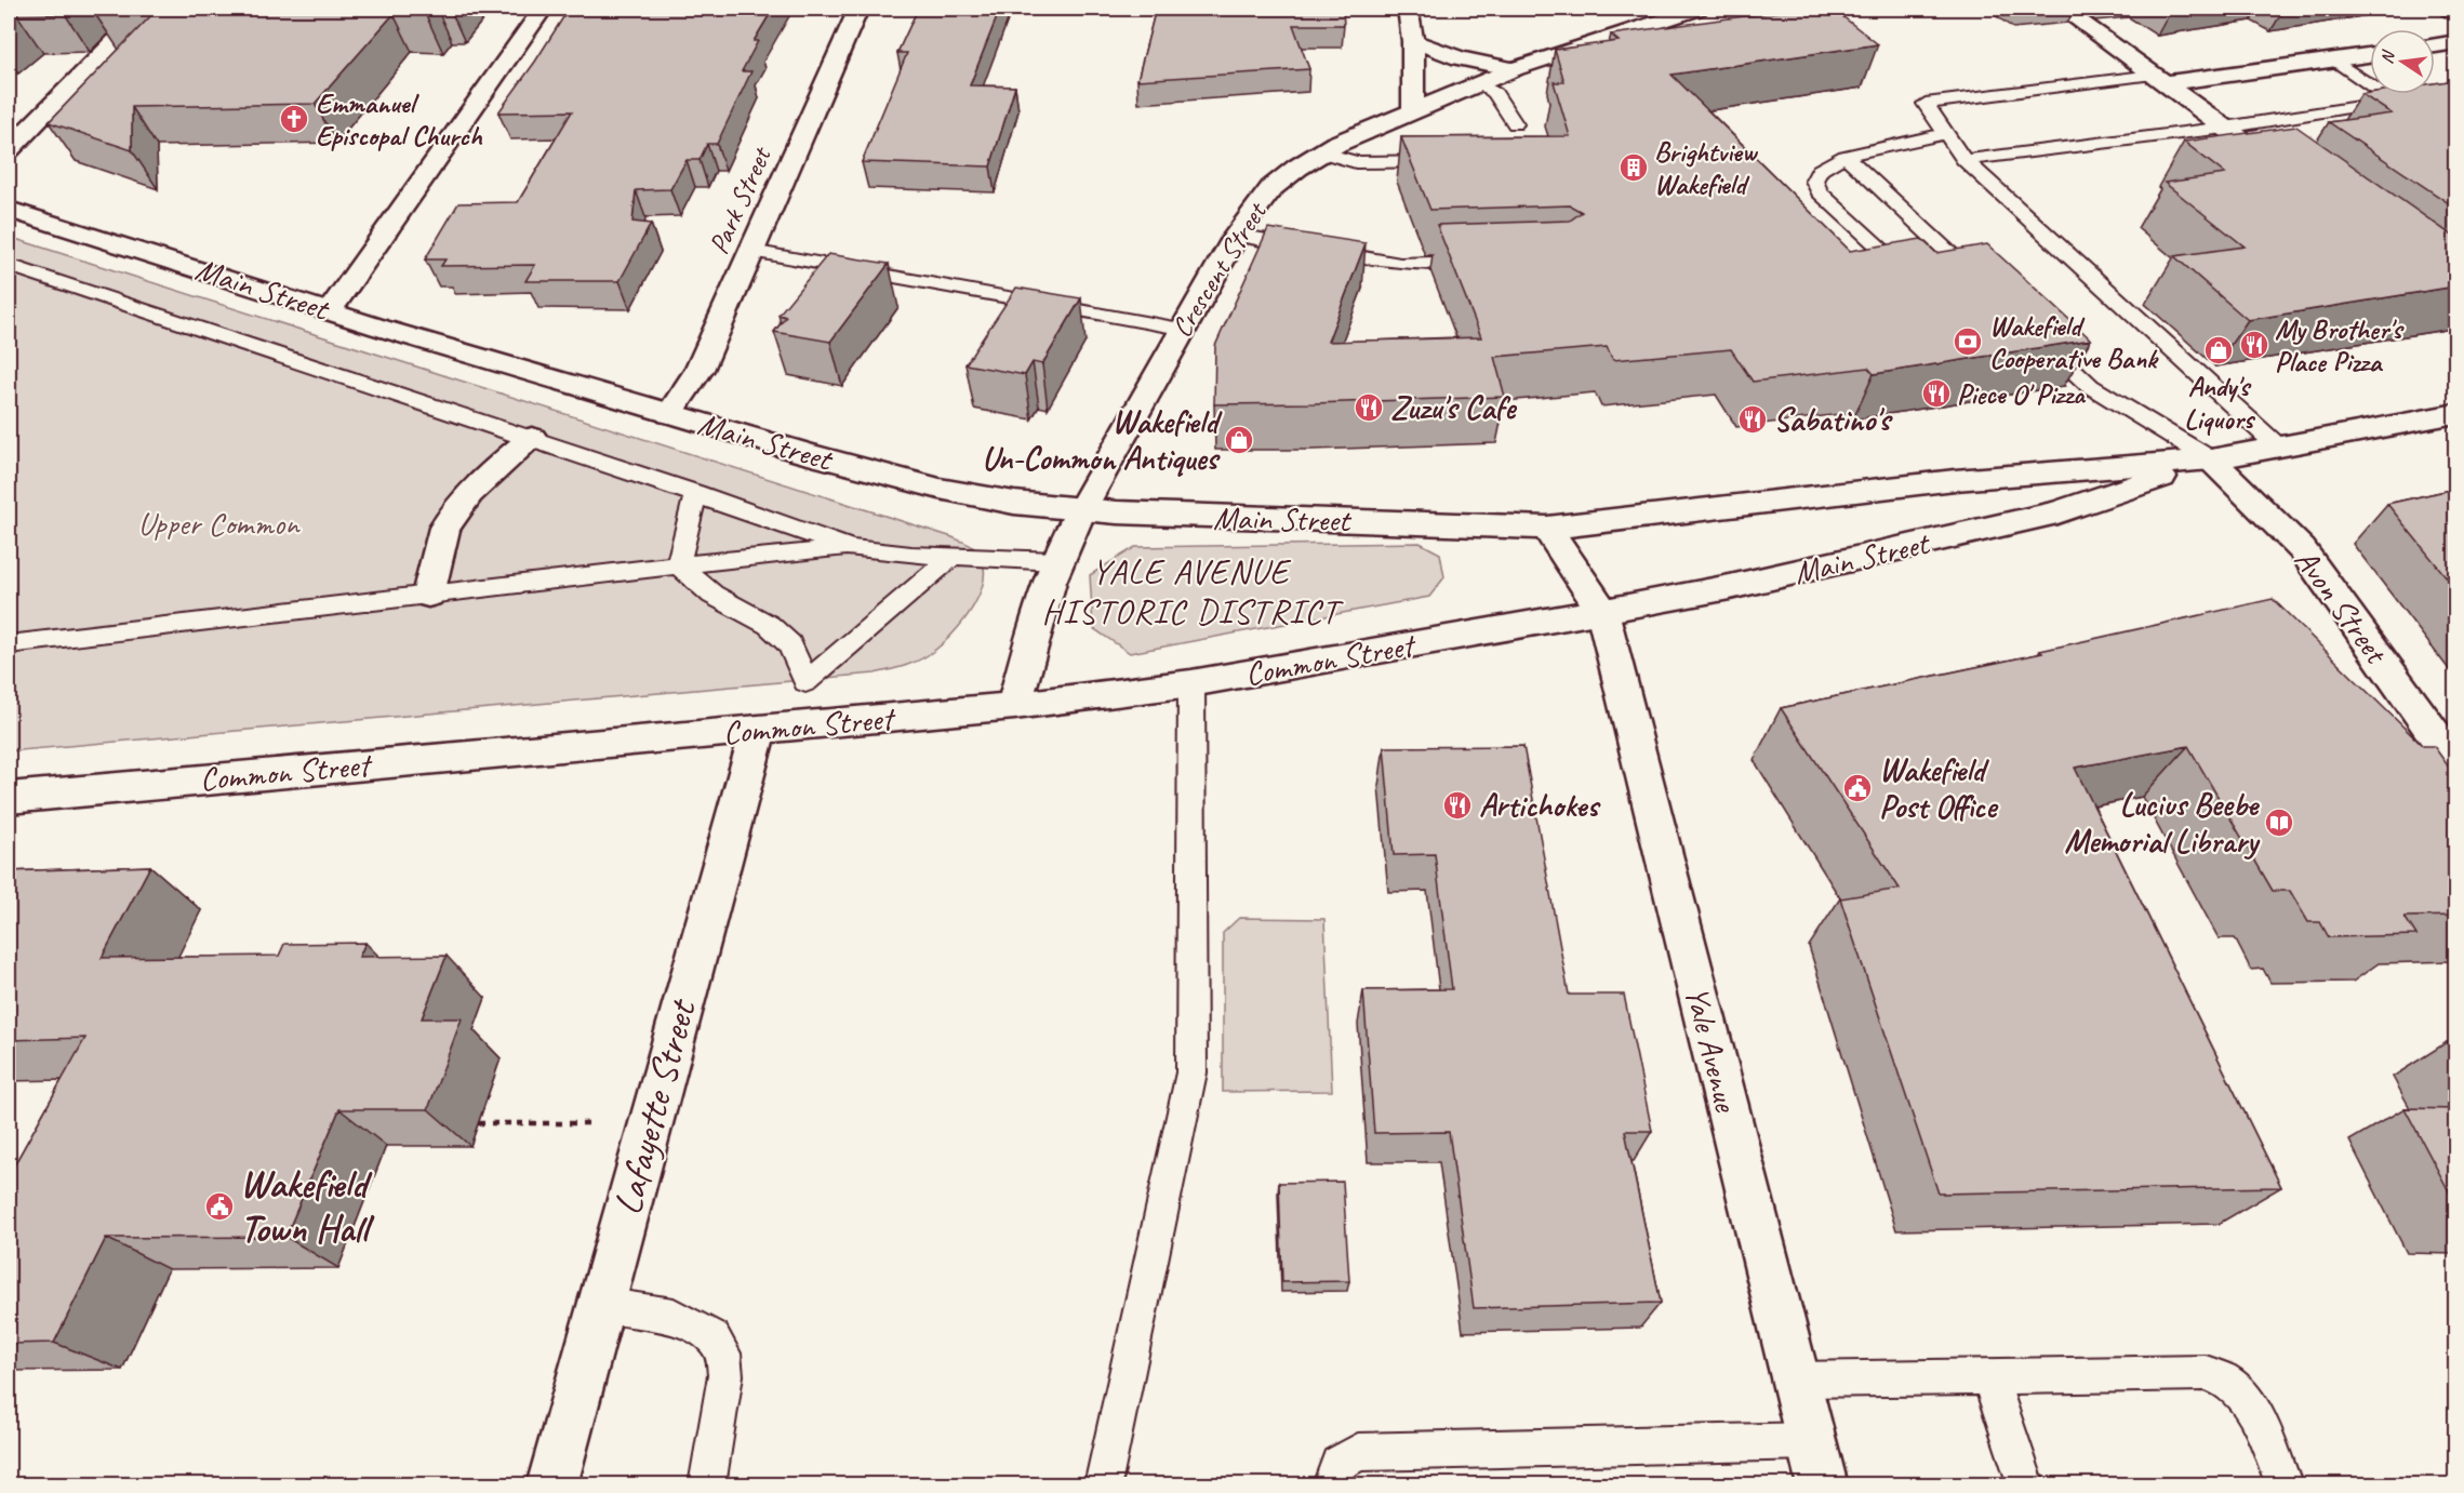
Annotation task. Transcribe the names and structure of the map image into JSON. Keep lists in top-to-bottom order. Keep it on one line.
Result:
{"streets":{"street":["Park Street","Crescent Street","Main Street","Avon Street","Common Street","Yale Avenue","Lafayette Street"]},"crossings":[["Park Street","Main Street"],["Crescent Street","Main Street"],["Crescent Street","Common Street"],["Main Street","Avon Street"],["Main Street","Common Street"],["Main Street","Yale Avenue"],["Common Street","Yale Avenue"],["Common Street","Lafayette Street"]],"districts":["YALE AVENUE HISTORIC DISTRICT"],"parks":["Upper Common"],"places":{"church":["Emmanuel Episcopal Church"],"building":["Brightview Wakefield"],"bank":["Wakefield Cooperative Bank"],"restaurant":["My Brother's Place Pizza","Piece O' Pizza","Zuzu's Cafe","Sabatino's","Artichokes"],"shop":["Andy's Liquors","Wakefield Un-Common Antiques"],"public building":["Wakefield Post Office","Wakefield Town Hall"],"library":["Lucius Beebe Memorial Library"]},"north":"left"}
